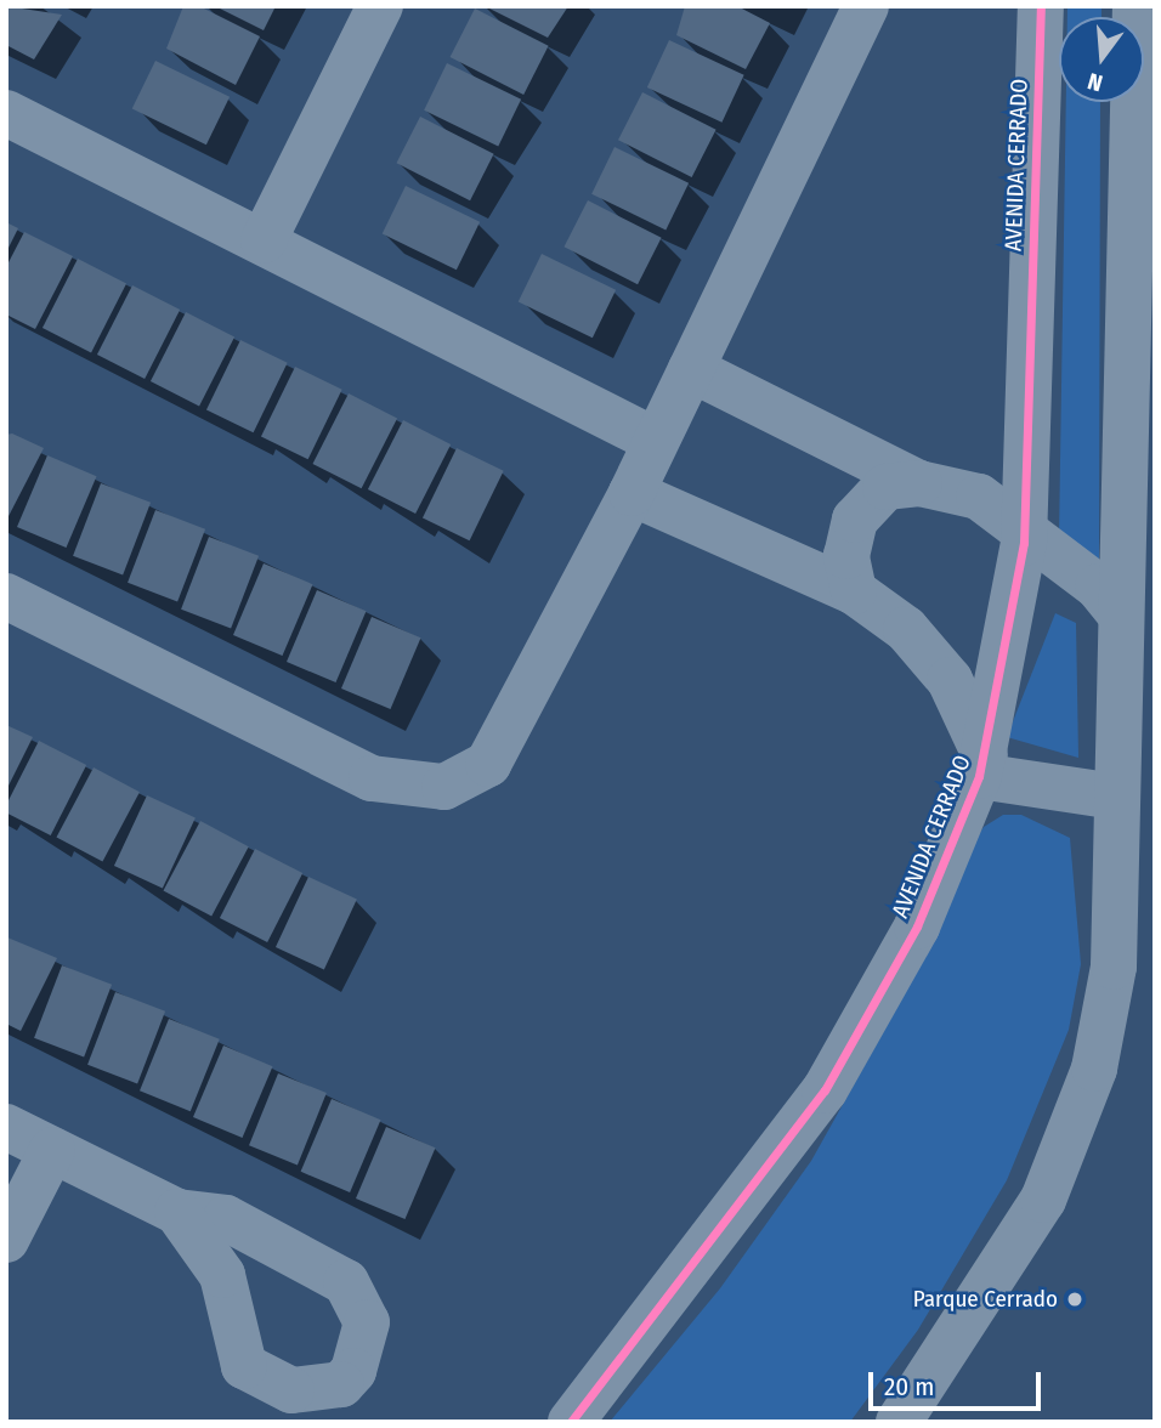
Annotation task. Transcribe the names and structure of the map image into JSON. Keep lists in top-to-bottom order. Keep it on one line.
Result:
{"streets":{"street":["AVENIDA CERRADO"]},"places":["Parque Cerrado"],"scale_bar":"20 m","north":"bottom"}
